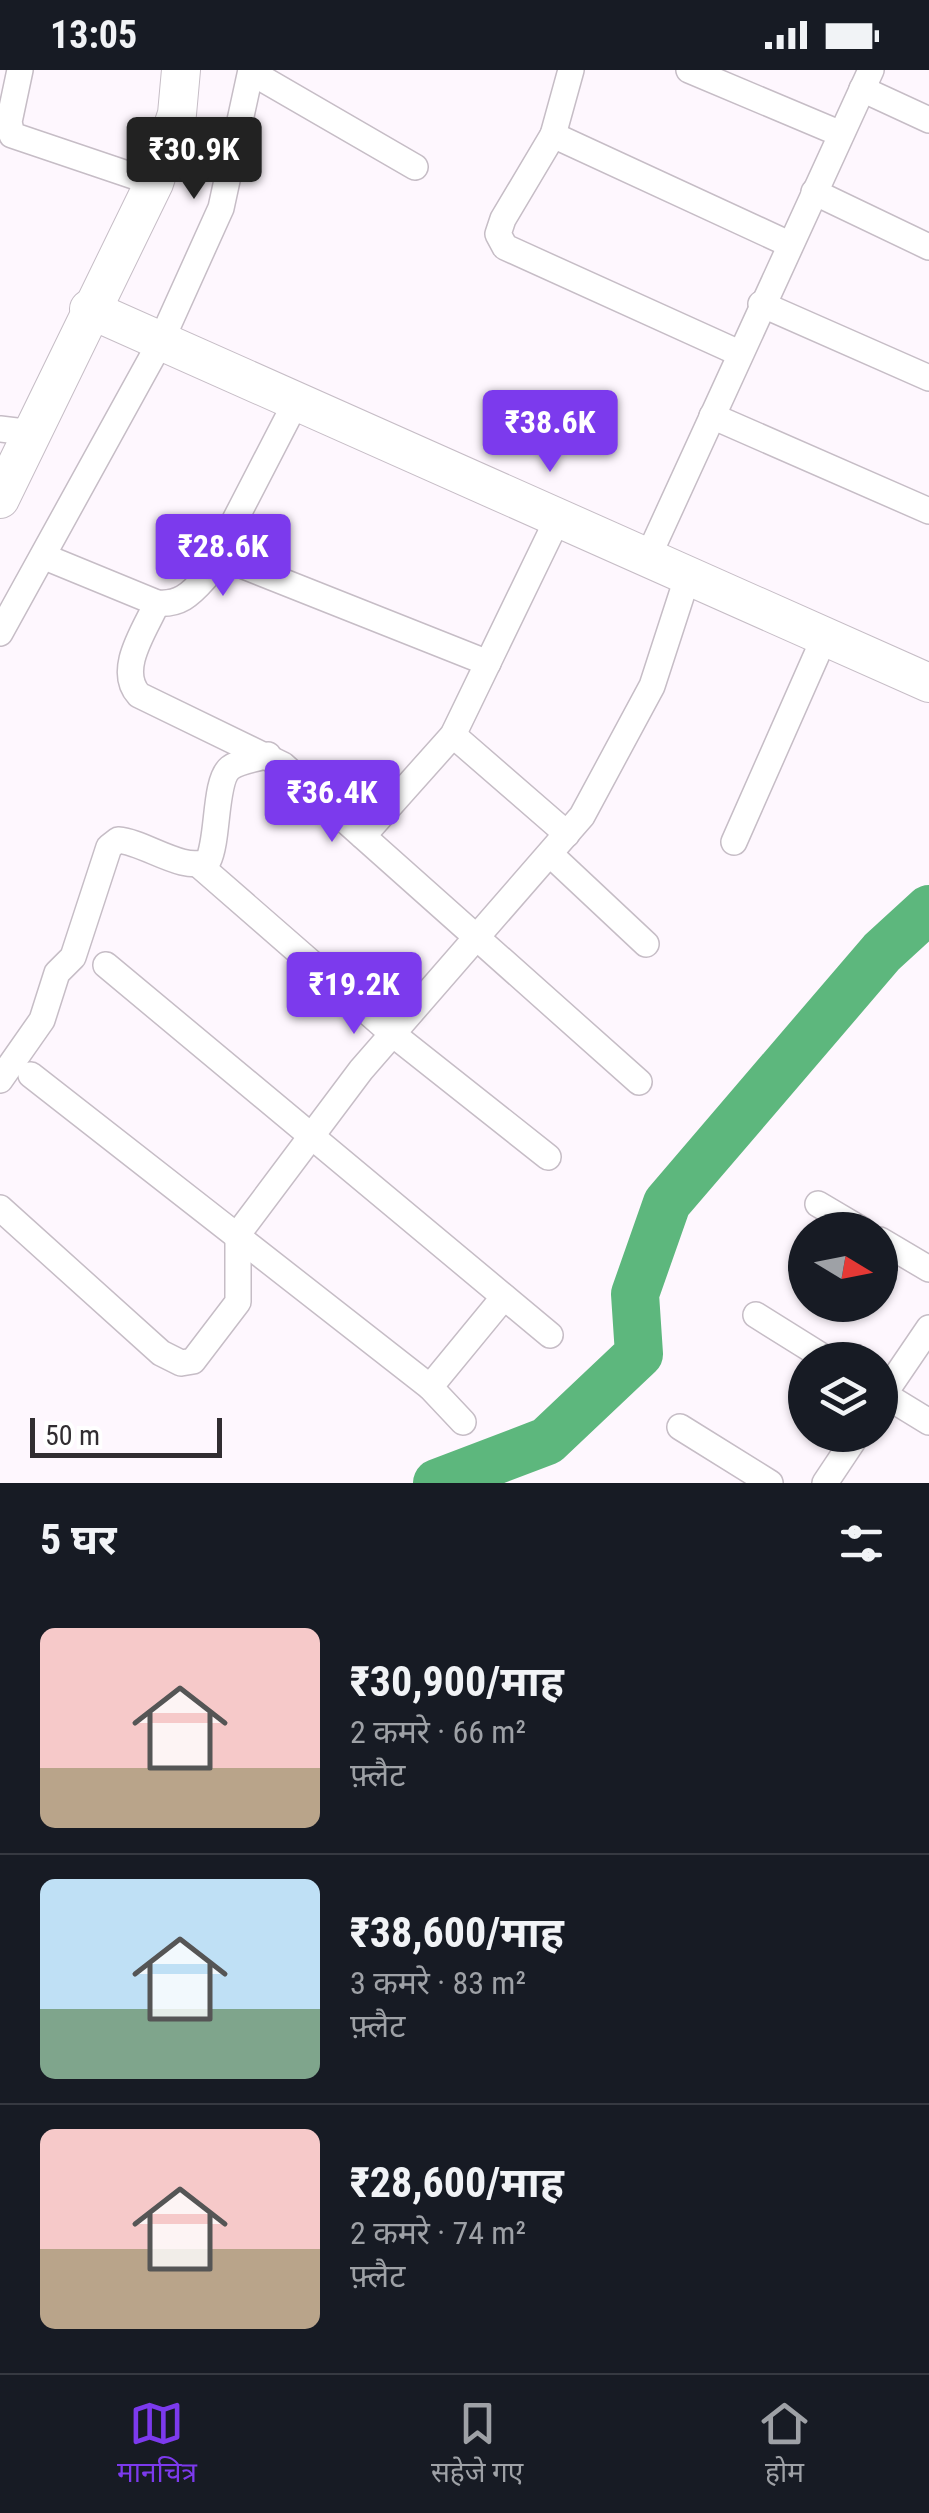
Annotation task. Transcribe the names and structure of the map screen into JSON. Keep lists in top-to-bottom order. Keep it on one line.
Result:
{"scale_bar":"50 m","north":"right","page":{"status":"13:05","price":["₹30.9K","₹38.6K","₹28.6K","₹36.4K","₹19.2K"],"scale":"50 m","heading":"5 घर","list":[{"name":"₹30,900/माह","note":"2 कमरे · 66 m² · फ़्लैट"},{"name":"₹38,600/माह","note":"3 कमरे · 83 m² · फ़्लैट"},{"name":"₹28,600/माह","note":"2 कमरे · 74 m² · फ़्लैट"}],"tabs":["मानचित्र","सहेजे गए","होम"]}}
